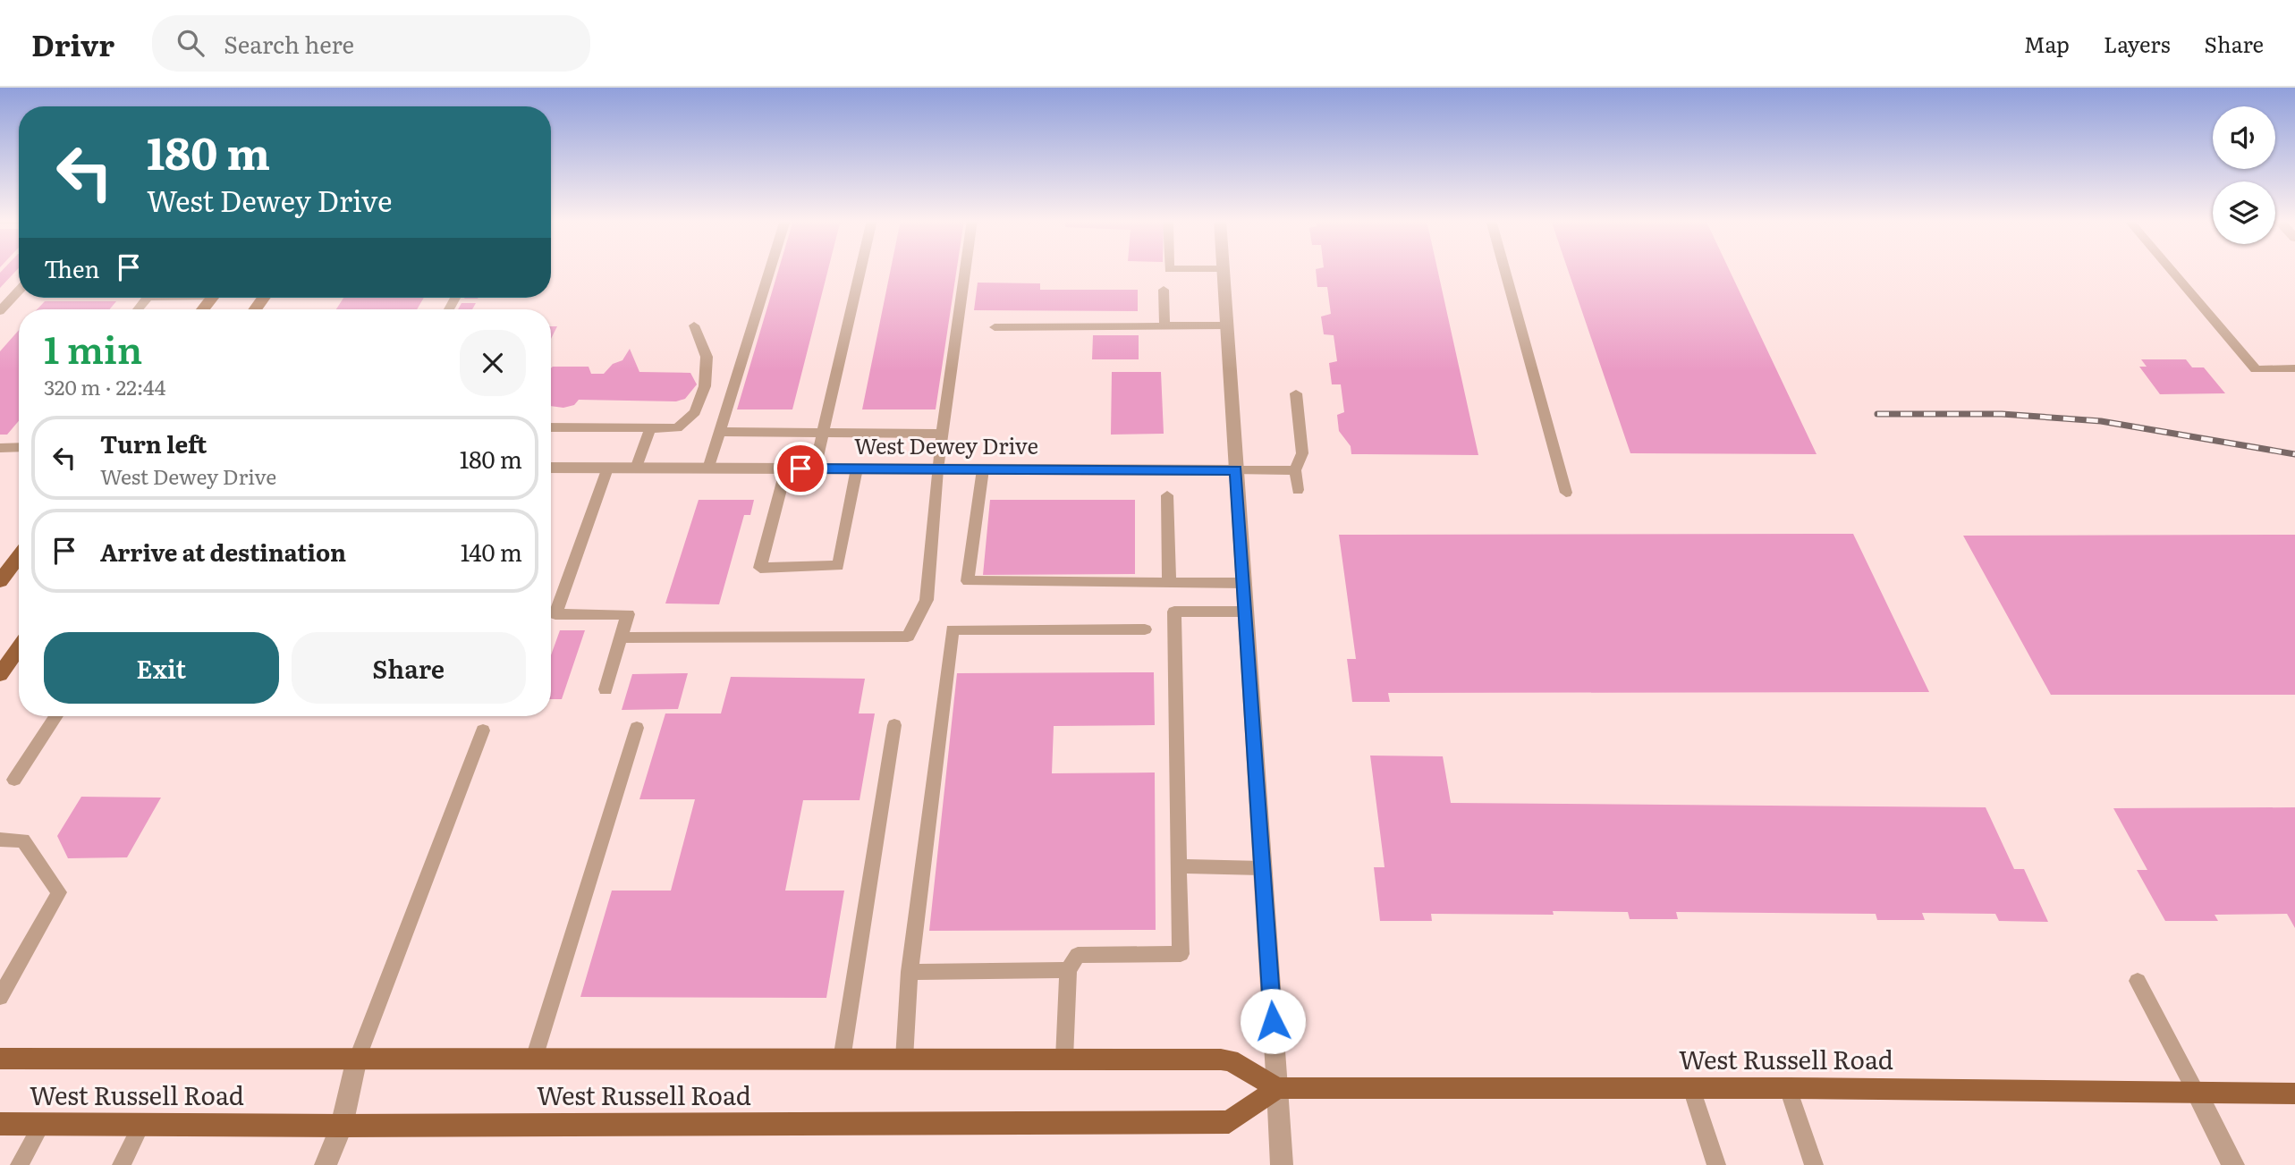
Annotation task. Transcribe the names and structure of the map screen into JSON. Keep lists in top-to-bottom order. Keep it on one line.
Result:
{"streets":{"main road":["West Russell Road"],"street":["West Dewey Drive"]},"page":{"header":"Drivr","search":"Search here","nav":["Map","Layers","Share"],"turn":["180 m","West Dewey Drive"],"then":"Then","heading":["1 min","320 m · 22:44"],"list":[{"name":"Turn left","note":"West Dewey Drive","value":"180 m"},{"name":"Arrive at destination","value":"140 m"}],"buttons":["Exit","Share"]}}
